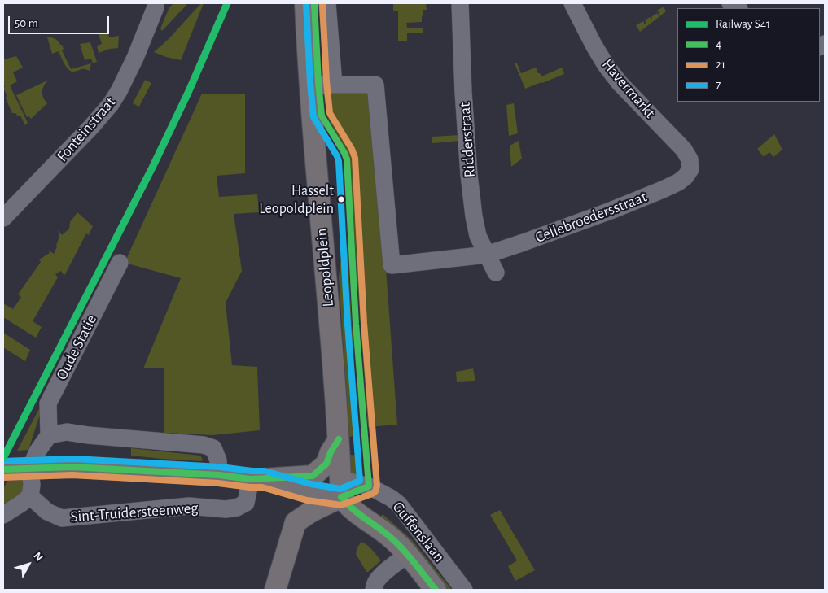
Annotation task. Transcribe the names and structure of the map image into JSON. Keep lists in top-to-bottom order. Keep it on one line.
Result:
{"streets":{"main road":["Leopoldplein","Guffenslaan"],"street":["Havermarkt","Fonteinstraat","Ridderstraat","Cellebroedersstraat","Oude Statie","Sint-Truidersteenweg"]},"crossings":[["Havermarkt","Cellebroedersstraat"],["Ridderstraat","Cellebroedersstraat"],["Leopoldplein","Guffenslaan"]],"places":["Hasselt Leopoldplein"],"lines":["rail line S41","transit line 4","transit line 21","transit line 7"],"legend":["Railway S41","4","21","7"],"scale_bar":"50 m","north":"top right"}
